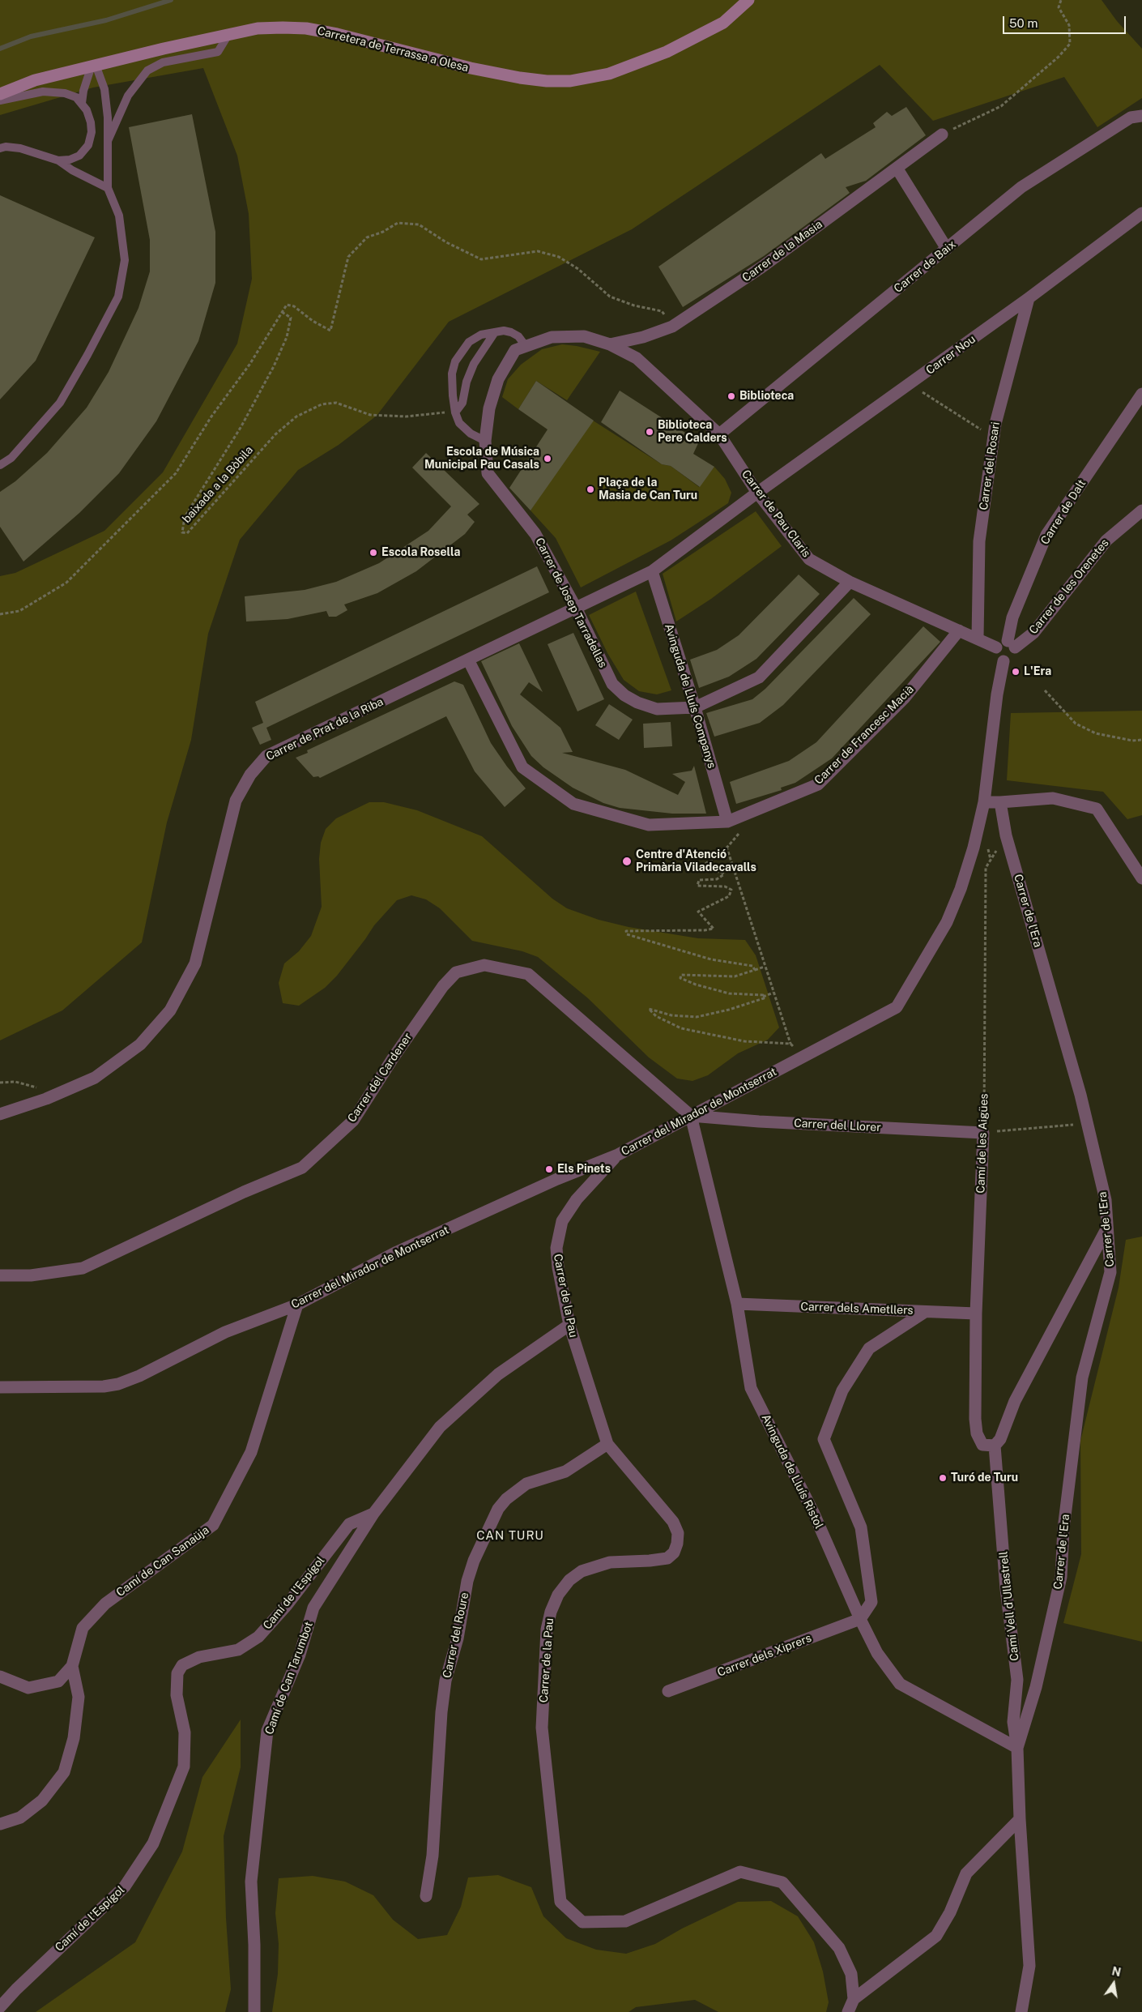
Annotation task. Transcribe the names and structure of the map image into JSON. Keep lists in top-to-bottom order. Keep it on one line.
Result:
{"streets":{"street":["Carretera de Terrassa a Olesa","Carrer de la Masia","Carrer de Baix","Carrer Nou","Carrer del Rosari","Carrer de Dalt","Carrer de Pau Claris","Carrer de les Orenetes","Carrer de Josep Tarradellas","Avinguda de Lluís Companys","Carrer de Prat de la Riba","Carrer de Francesc Macià","Carrer de l'Era","Carrer del Cardener","Carrer del Mirador de Montserrat","Carrer del Llorer","Camí de les Aigües","Carrer de la Pau","Carrer dels Ametllers","Avinguda de Lluís Ristol","Camí de Can Sanaüja","Camí de l'Espígol","Camí Vell d'Ullastrell","Carrer del Roure","Carrer dels Xiprers","Camí de Can Tarumbot"],"path":["baixada a la Bòbila"]},"crossings":[["Carrer de la Masia","Carrer de Pau Claris"],["Carrer de la Masia","Carrer de Josep Tarradellas"],["Carrer de Baix","Carrer de Pau Claris"],["Carrer Nou","Carrer del Rosari"],["Carrer Nou","Carrer de Pau Claris"],["Carrer Nou","Carrer de Prat de la Riba"],["Carrer del Rosari","Carrer de Pau Claris"],["Carrer de Dalt","Carrer de Pau Claris"],["Carrer de Dalt","Carrer de les Orenetes"],["Carrer de Dalt","Carrer del Mirador de Montserrat"],["Carrer de Pau Claris","Carrer de les Orenetes"],["Carrer de Pau Claris","Carrer de Josep Tarradellas"],["Carrer de Pau Claris","Carrer de Prat de la Riba"],["Carrer de Pau Claris","Carrer de Francesc Macià"],["Carrer de Pau Claris","Carrer del Mirador de Montserrat"],["Carrer de les Orenetes","Carrer del Mirador de Montserrat"],["Carrer de Josep Tarradellas","Avinguda de Lluís Companys"],["Carrer de Josep Tarradellas","Carrer de Prat de la Riba"],["Avinguda de Lluís Companys","Carrer de Prat de la Riba"],["Avinguda de Lluís Companys","Carrer de Francesc Macià"],["Carrer de Prat de la Riba","Carrer de Francesc Macià"],["Carrer de l'Era","Camí de les Aigües"],["Carrer de l'Era","Avinguda de Lluís Ristol"],["Carrer de l'Era","Camí Vell d'Ullastrell"],["Carrer del Cardener","Carrer del Mirador de Montserrat"],["Carrer del Cardener","Carrer del Llorer"],["Carrer del Cardener","Avinguda de Lluís Ristol"],["Carrer del Mirador de Montserrat","Carrer del Llorer"],["Carrer del Mirador de Montserrat","Carrer de la Pau"],["Carrer del Mirador de Montserrat","Avinguda de Lluís Ristol"],["Carrer del Mirador de Montserrat","Camí de Can Sanaüja"],["Carrer del Llorer","Camí de les Aigües"],["Carrer del Llorer","Avinguda de Lluís Ristol"],["Camí de les Aigües","Carrer dels Ametllers"],["Camí de les Aigües","Camí Vell d'Ullastrell"],["Carrer de la Pau","Carrer del Roure"],["Carrer de la Pau","Camí de Can Tarumbot"],["Carrer dels Ametllers","Avinguda de Lluís Ristol"],["Avinguda de Lluís Ristol","Camí Vell d'Ullastrell"],["Avinguda de Lluís Ristol","Carrer dels Xiprers"],["Camí de l'Espígol","Camí de Can Tarumbot"]],"districts":["CAN TURU"],"places":["Biblioteca","Biblioteca Pere Calders","Escola de Música Municipal Pau Casals","Plaça de la Masia de Can Turu","Escola Rosella","L'Era","Centre d'Atenció Primària Viladecavalls","Els Pinets","Turó de Turu"],"scale_bar":"50 m","north":"top"}
